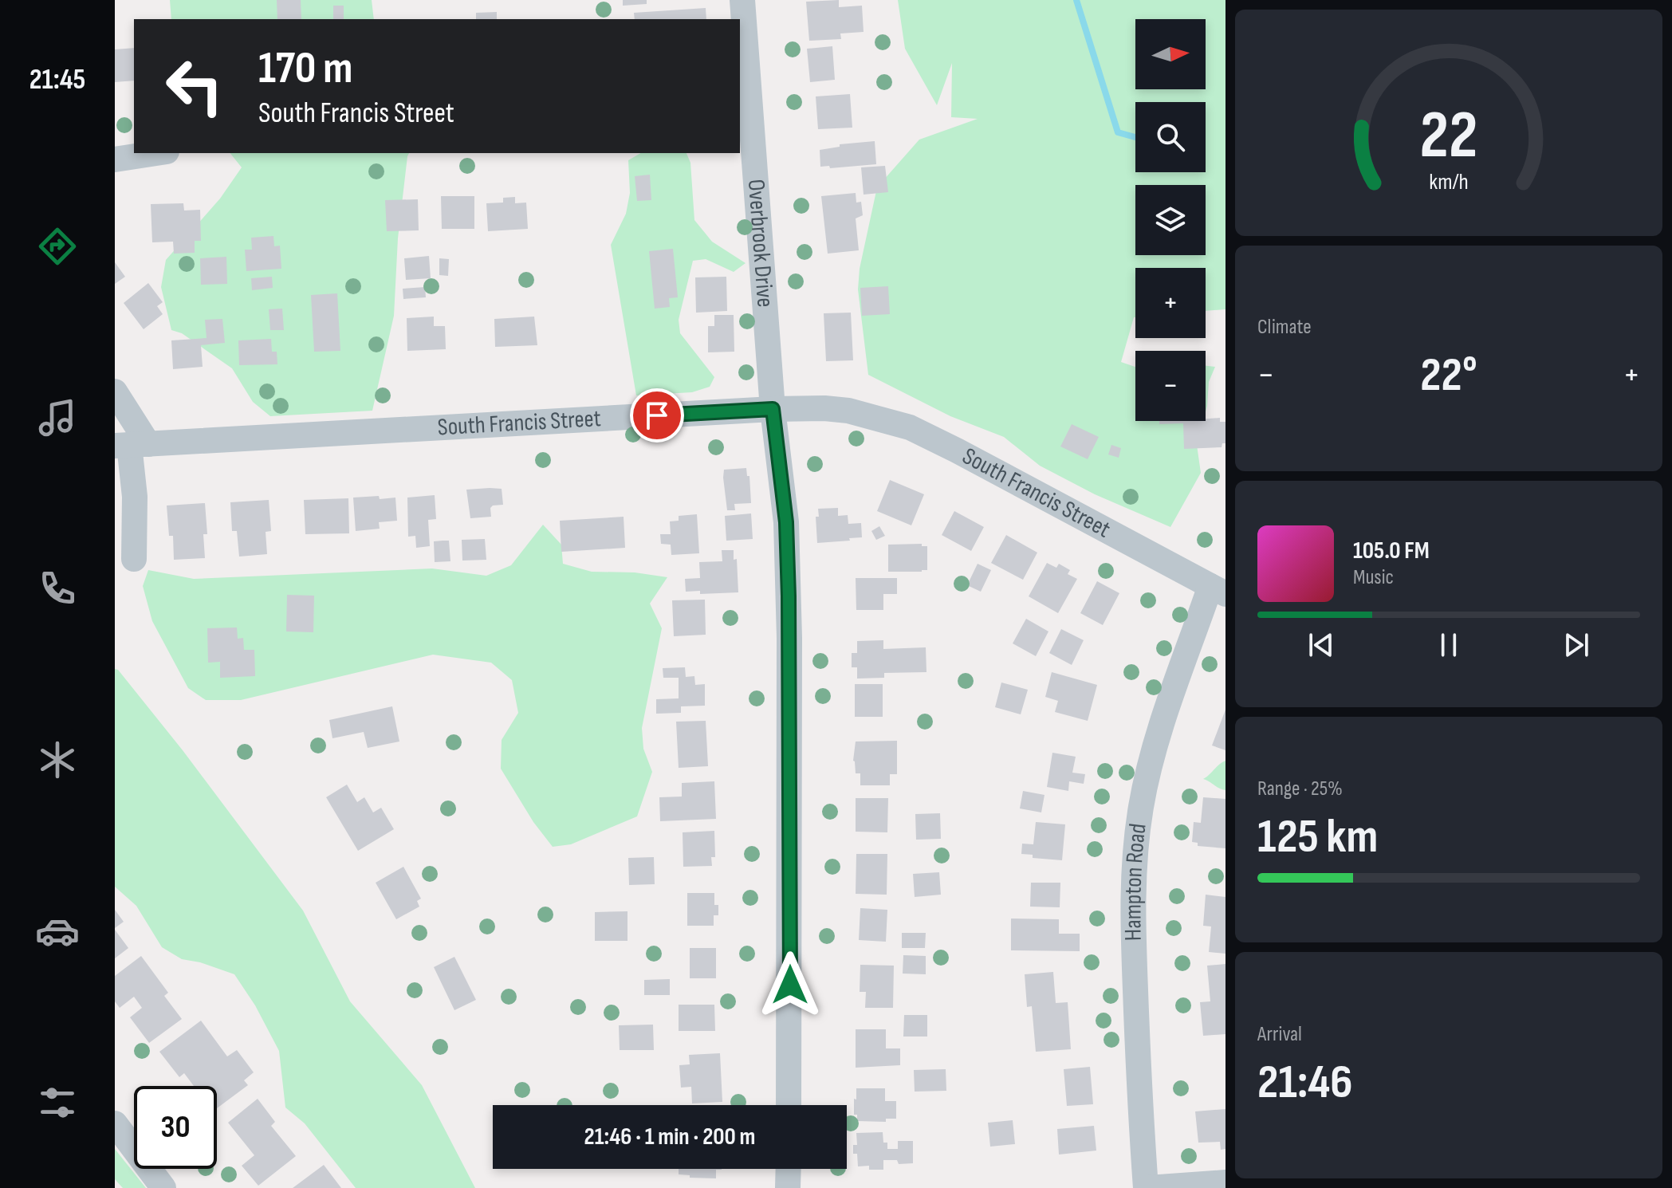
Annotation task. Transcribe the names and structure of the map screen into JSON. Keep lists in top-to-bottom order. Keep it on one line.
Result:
{"streets":{"street":["Overbrook Drive","South Francis Street","Hampton Road"]},"crossings":[["Overbrook Drive","South Francis Street"],["South Francis Street","Hampton Road"]],"north":"right","page":{"tabs":"21:45","map_buttons":["+","−"],"turn":["170 m","South Francis Street"],"tile":["Climate",["Range · 25%","125 km"],["Arrival","21:46"]],"heat":["−","22°","+"],"song":["105.0 FM","Music"],"limit":"30","trip":"21:46 · 1 min · 200 m","gauge":["22","km/h"]}}
